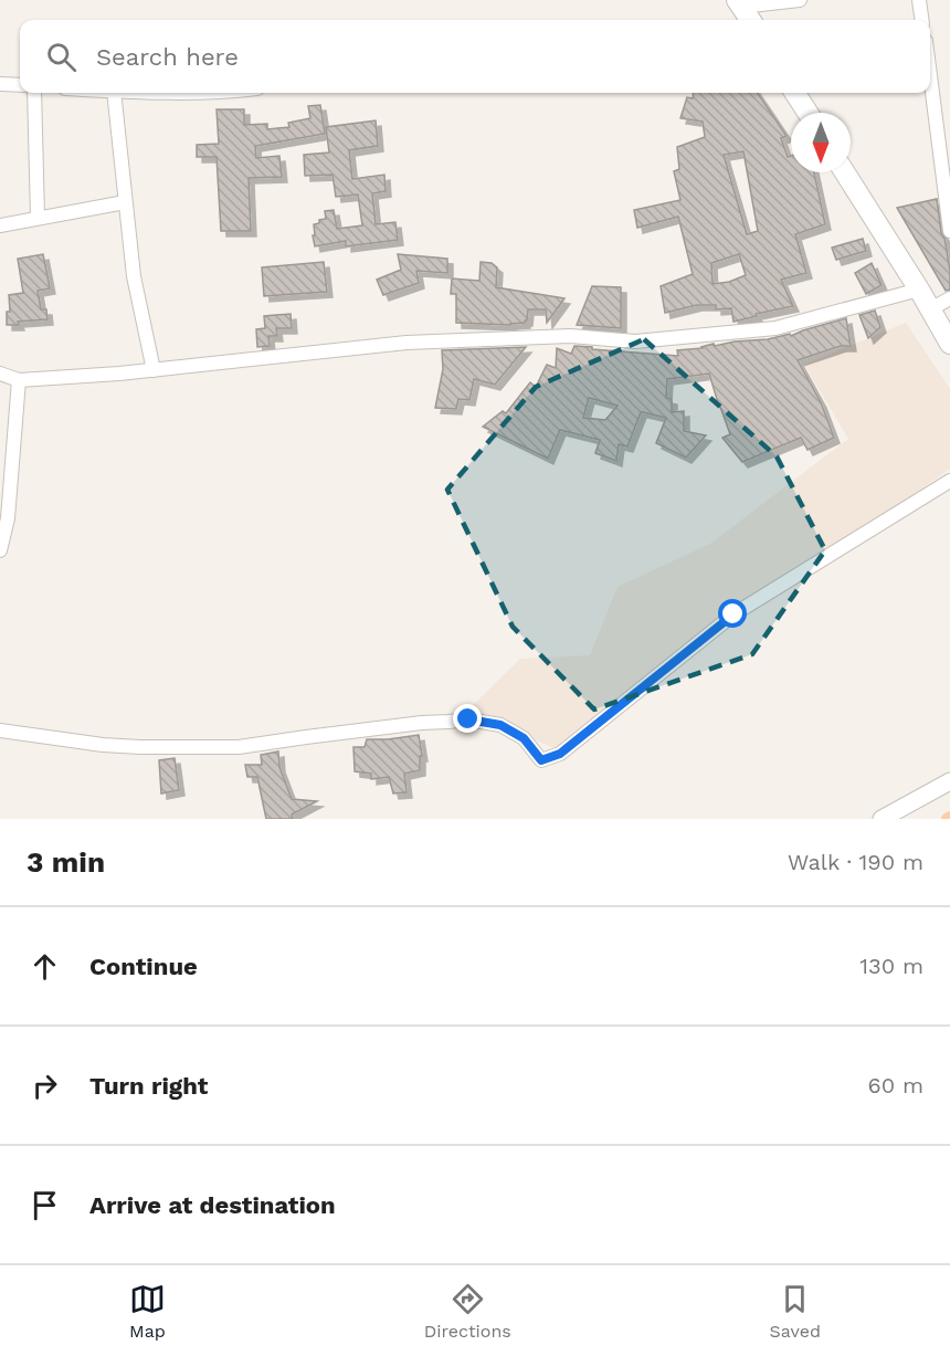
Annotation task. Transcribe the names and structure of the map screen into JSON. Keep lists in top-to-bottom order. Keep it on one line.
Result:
{"north":"bottom","page":{"search":"Search here","heading":["3 min","Walk · 190 m"],"list":[["Continue","130 m"],["Turn right","60 m"],"Arrive at destination"],"nav":["Map","Directions","Saved"]}}
